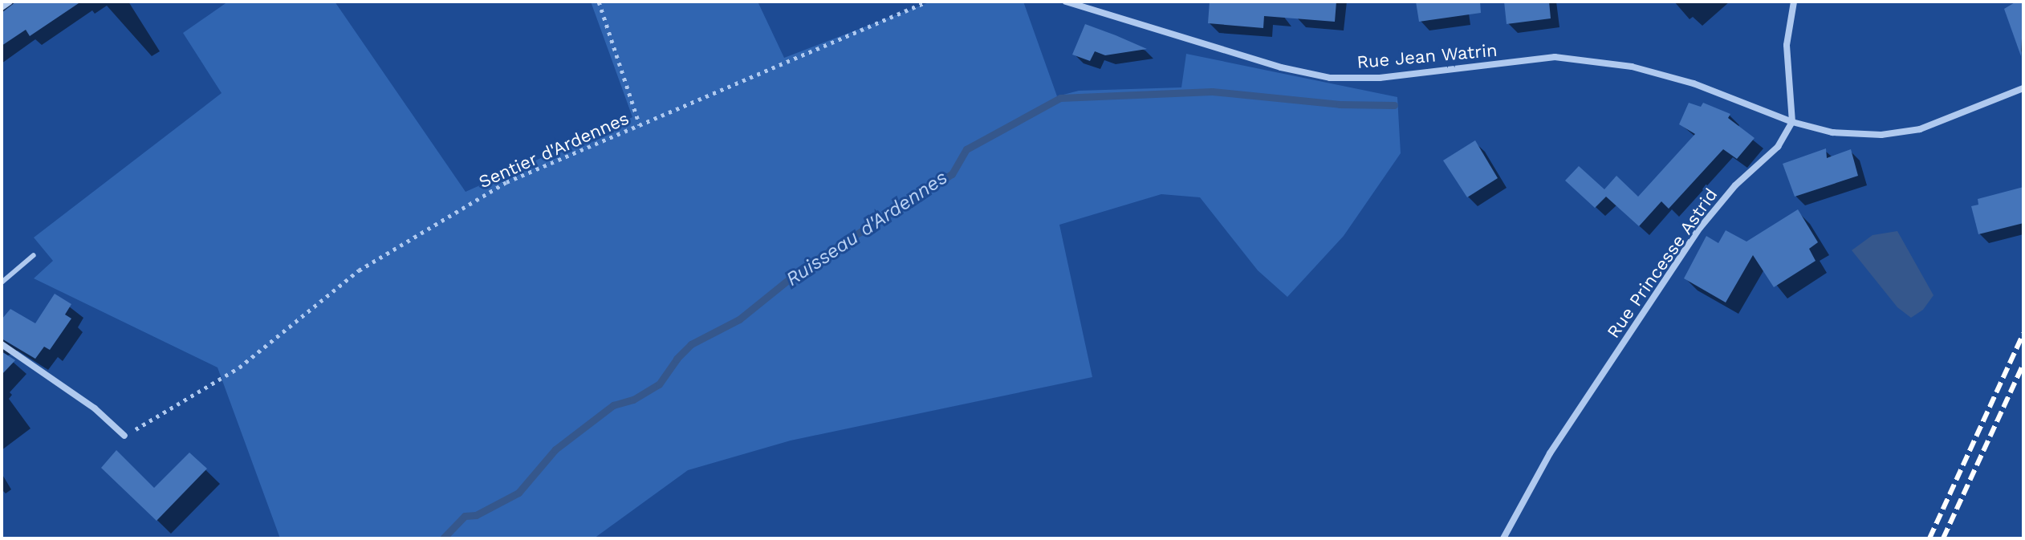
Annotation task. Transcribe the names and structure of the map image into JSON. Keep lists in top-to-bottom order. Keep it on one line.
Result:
{"streets":{"street":["Rue Jean Watrin","Rue Princesse Astrid"],"path":["Sentier d'Ardennes"]},"crossings":[["Rue Jean Watrin","Rue Princesse Astrid"]],"water":["Ruisseau d'Ardennes"]}
